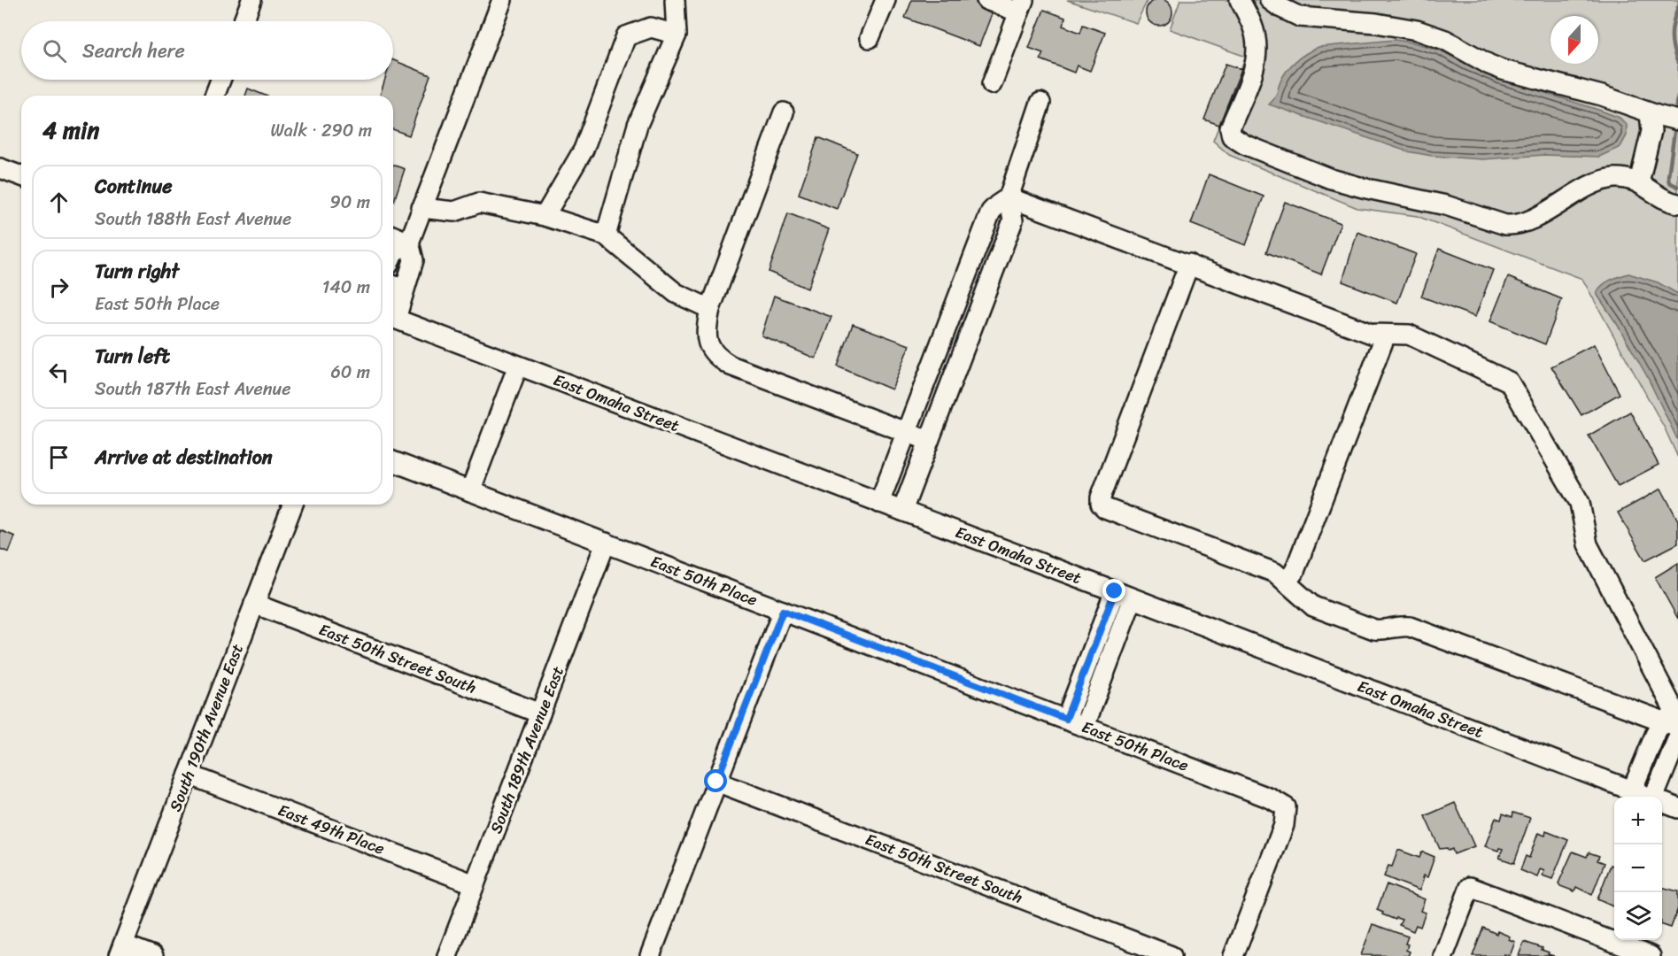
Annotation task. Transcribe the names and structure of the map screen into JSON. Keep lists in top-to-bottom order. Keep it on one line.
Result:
{"streets":{"street":["East Omaha Street","East 50th Place","East 50th Street South","South 190th Avenue East","South 189th Avenue East","East 49th Place"]},"crossings":[["East 50th Place","South 189th Avenue East"],["East 50th Street South","South 190th Avenue East"],["East 50th Street South","South 189th Avenue East"],["South 190th Avenue East","East 49th Place"],["South 189th Avenue East","East 49th Place"]],"north":"bottom","page":{"search":"Search here","heading":["4 min","Walk · 290 m"],"list":[["Continue","South 188th East Avenue","90 m"],["Turn right","East 50th Place","140 m"],["Turn left","South 187th East Avenue","60 m"],"Arrive at destination"],"map_buttons":["+","−"]}}
